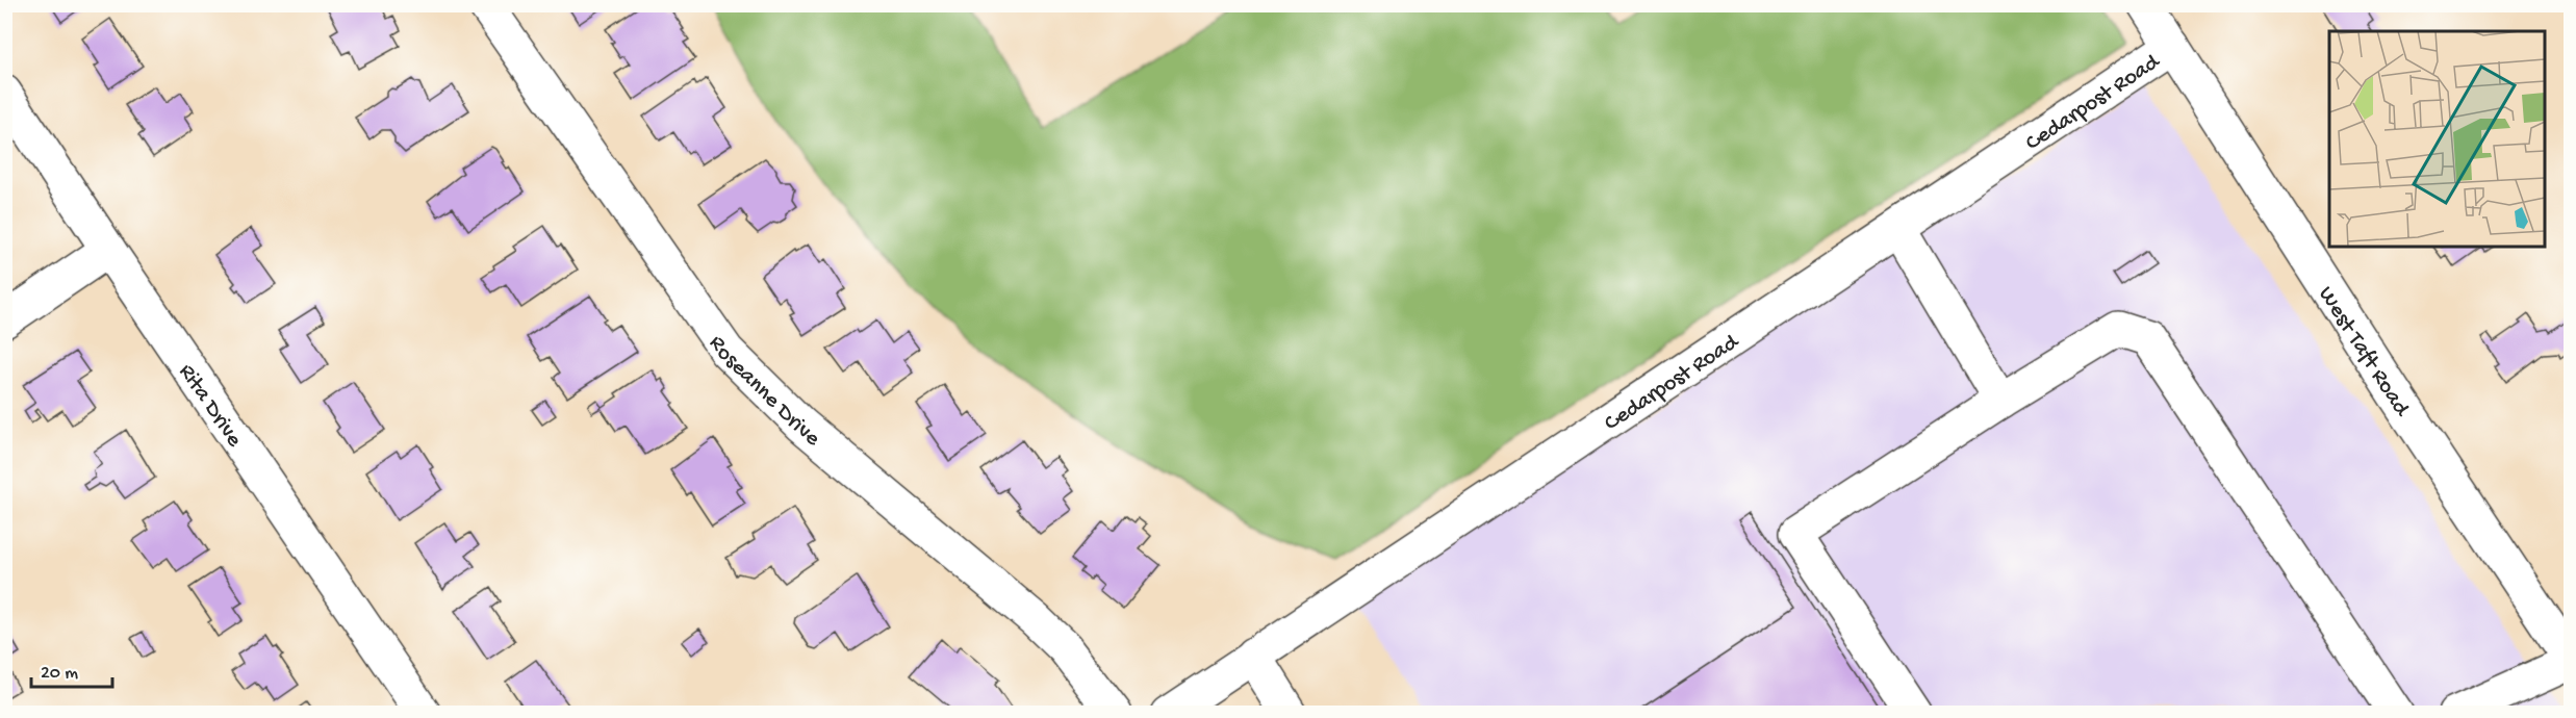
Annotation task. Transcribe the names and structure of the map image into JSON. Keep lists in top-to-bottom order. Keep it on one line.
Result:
{"streets":{"street":["Cedarpost Road","West Taft Road","Roseanne Drive","Rita Drive"]},"crossings":[["Cedarpost Road","West Taft Road"]],"scale_bar":"20 m"}
